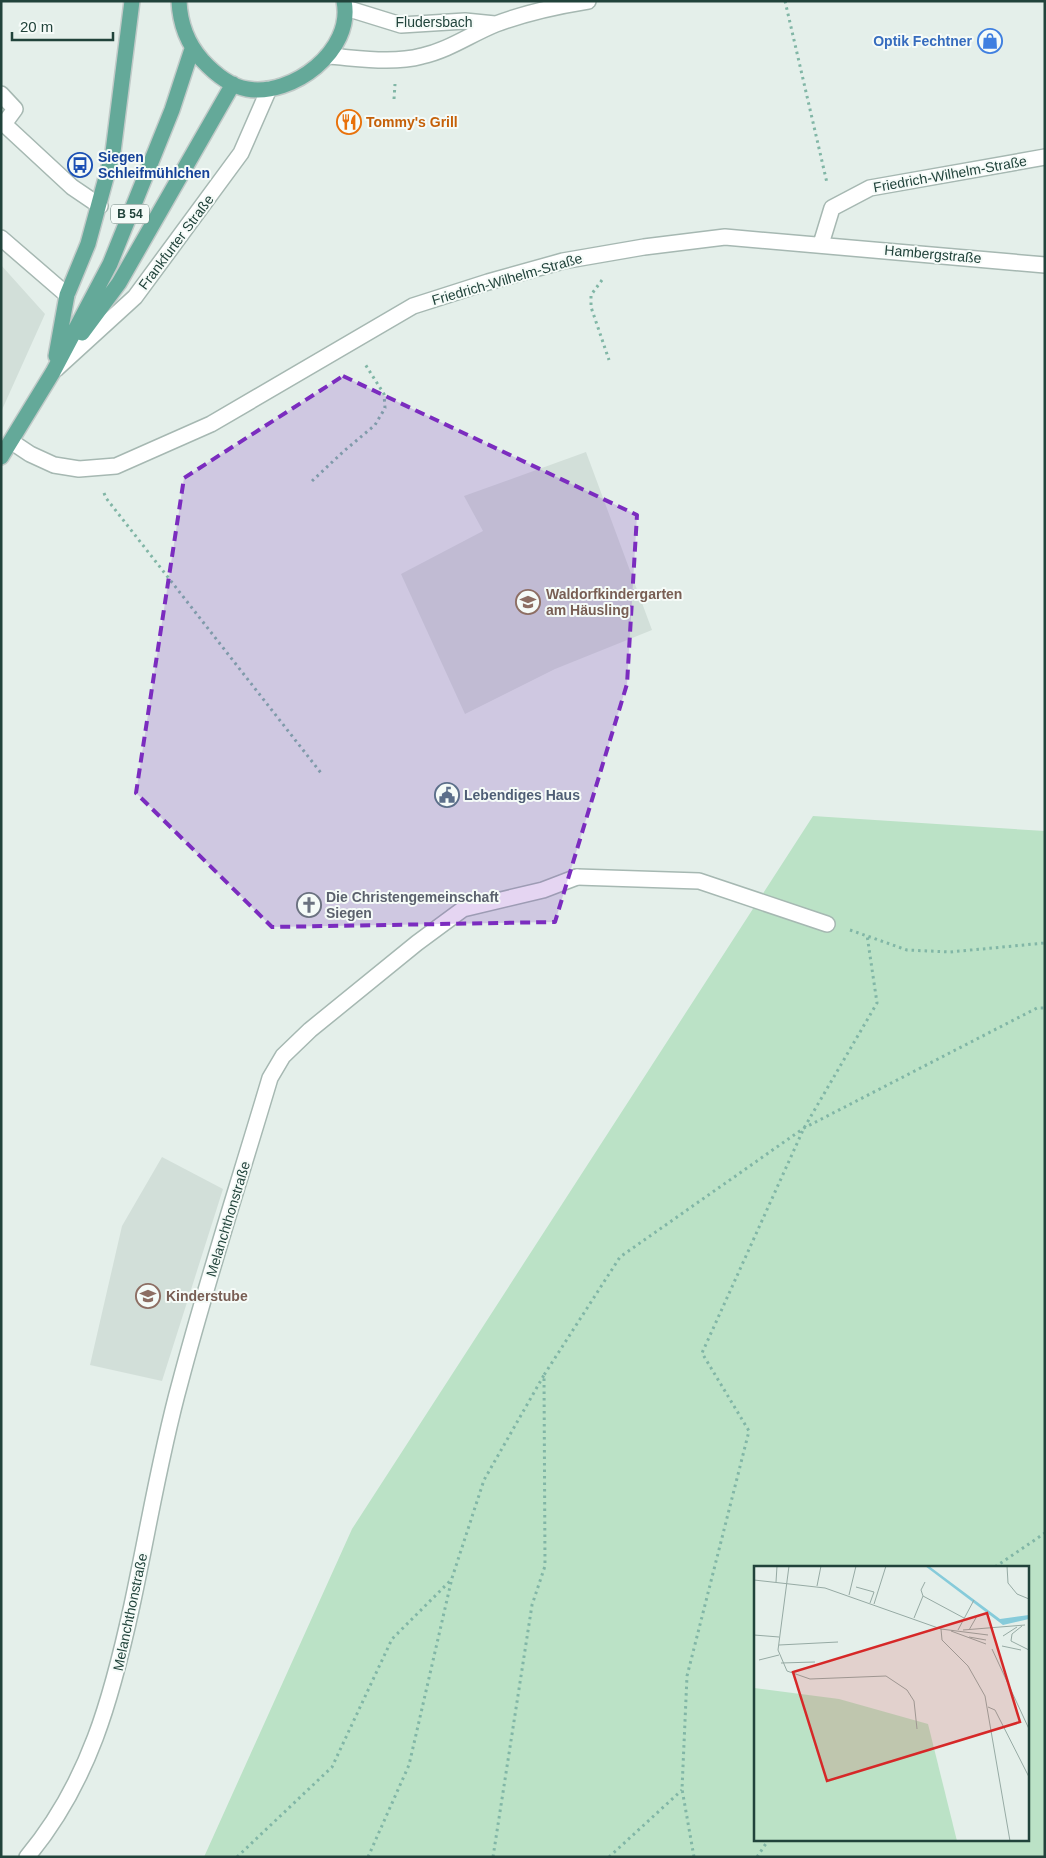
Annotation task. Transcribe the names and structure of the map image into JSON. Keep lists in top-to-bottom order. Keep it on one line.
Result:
{"streets":{"main road":["B 54","Frankfurter Straße"],"street":["Fludersbach","Friedrich-Wilhelm-Straße","Hambergstraße","Melanchthonstraße"]},"crossings":[["Friedrich-Wilhelm-Straße","Frankfurter Straße"],["Friedrich-Wilhelm-Straße","Hambergstraße"]],"places":{"shop":["Optik Fechtner"],"restaurant":["Tommy's Grill"],"bus stop":["Siegen Schleifmühlchen"],"school or university":["Waldorfkindergarten am Häusling","Kinderstube"],"public building":["Lebendiges Haus"],"church":["Die Christengemeinschaft Siegen"]},"scale_bar":"20 m"}
